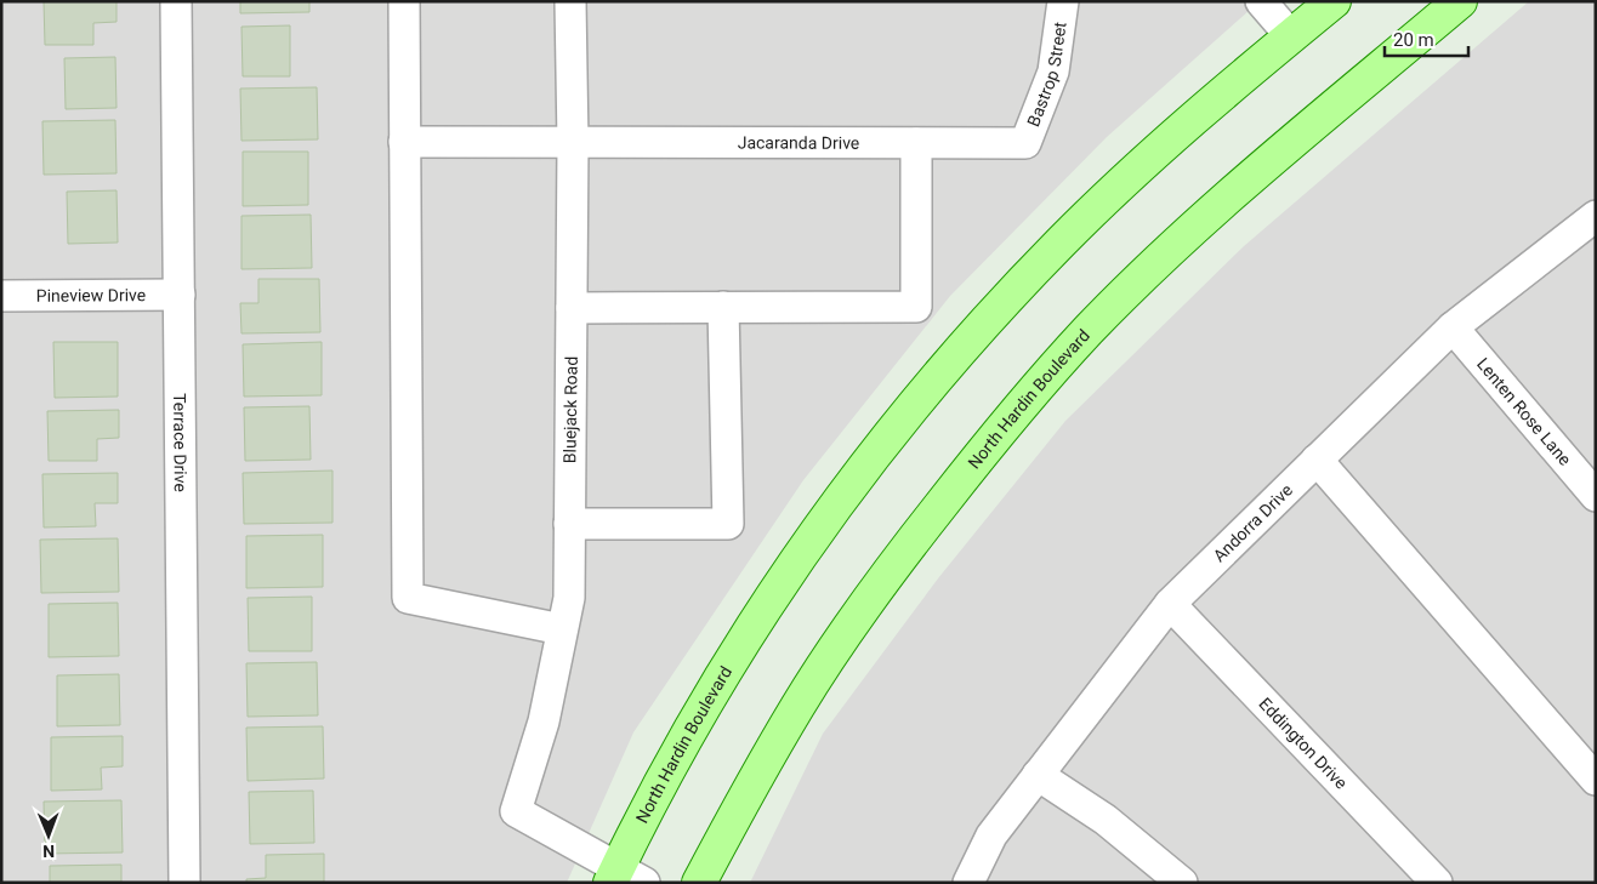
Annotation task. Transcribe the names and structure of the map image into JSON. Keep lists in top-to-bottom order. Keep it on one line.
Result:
{"streets":{"main road":["North Hardin Boulevard"],"street":["Bastrop Street","Jacaranda Drive","Pineview Drive","Bluejack Road","Lenten Rose Lane","Terrace Drive","Andorra Drive","Eddington Drive"]},"crossings":[["Bastrop Street","Jacaranda Drive"],["Jacaranda Drive","Bluejack Road"],["Pineview Drive","Terrace Drive"],["North Hardin Boulevard","Bluejack Road"],["Lenten Rose Lane","Andorra Drive"],["Andorra Drive","Eddington Drive"]],"scale_bar":"20 m","north":"bottom"}
